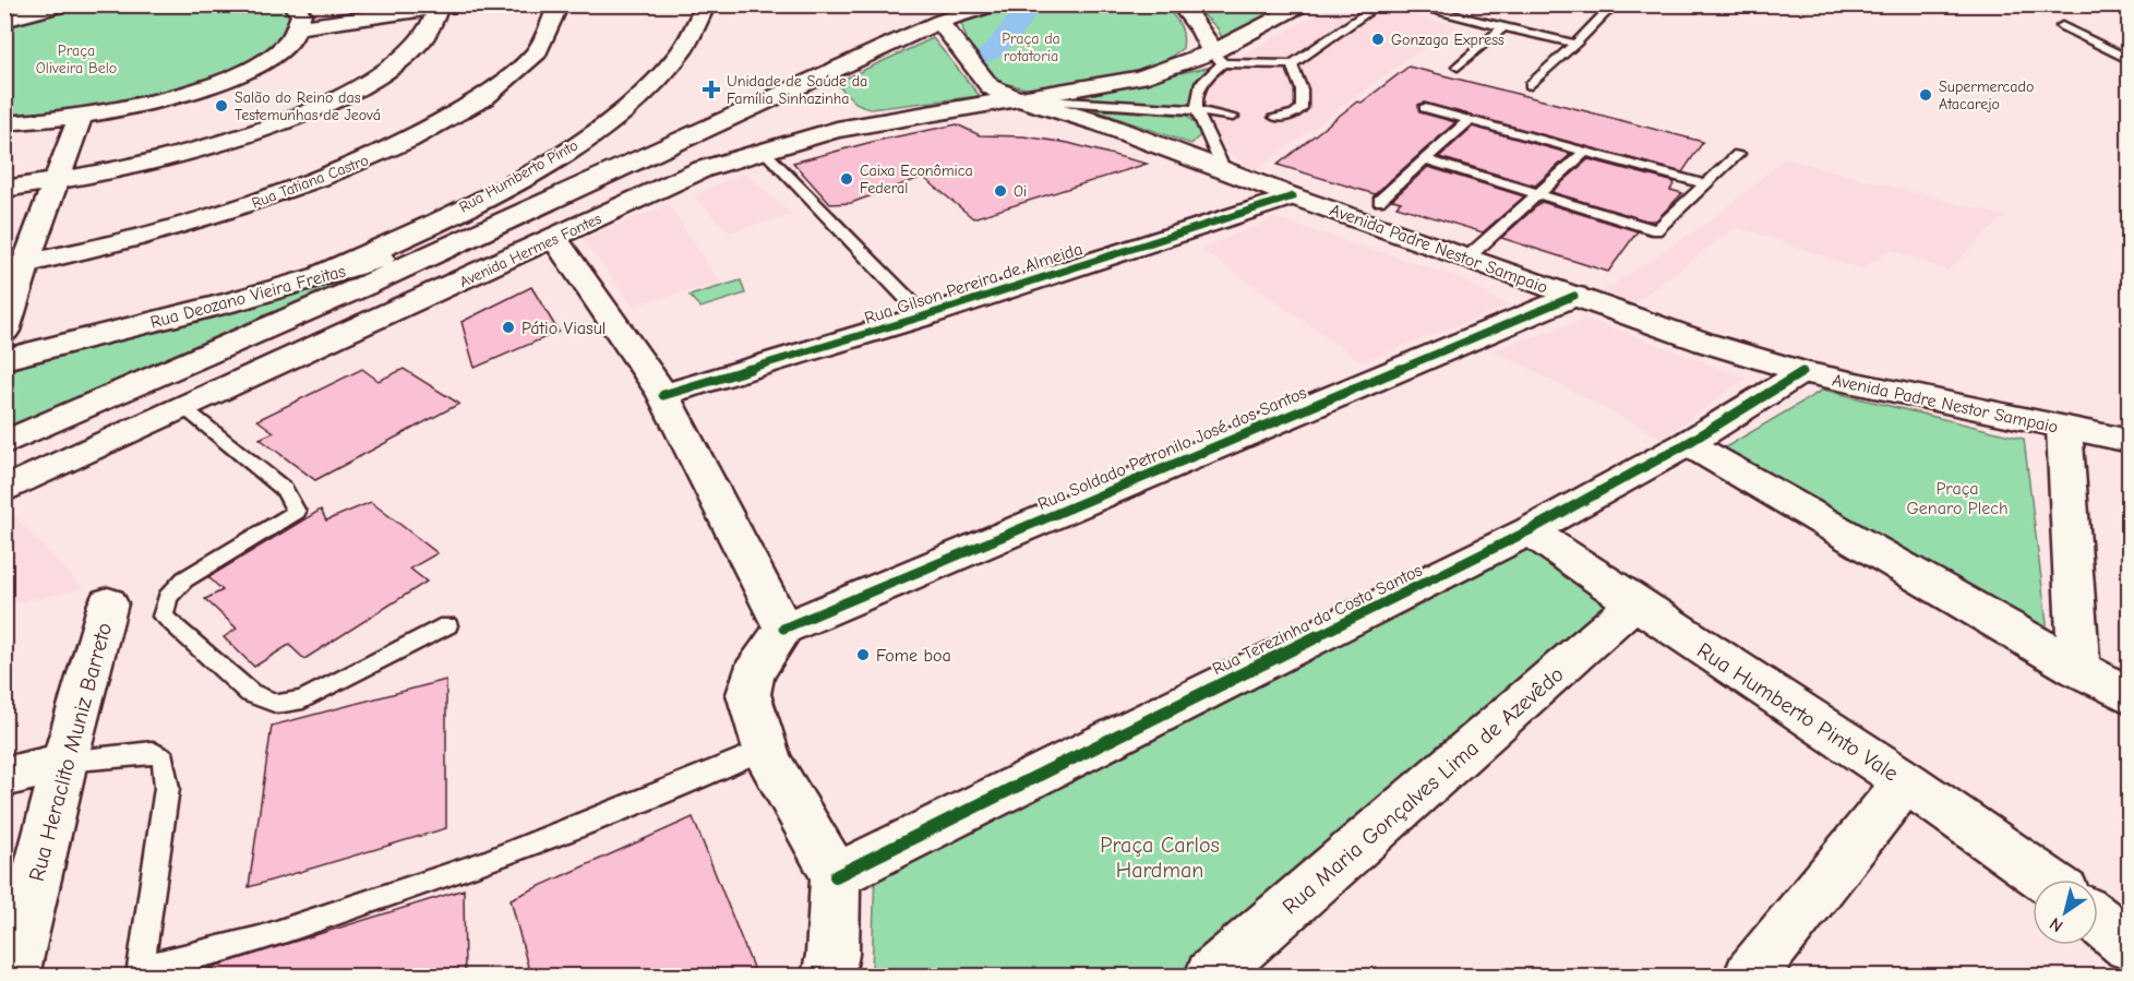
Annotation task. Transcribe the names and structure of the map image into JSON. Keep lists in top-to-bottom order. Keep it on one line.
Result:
{"streets":{"street":["Rua Humberto Pinto","Rua Tatiana Castro","Avenida Padre Nestor Sampaio","Avenida Hermes Fontes","Rua Gilson Pereira de Almeida","Rua Deozano Vieira Freitas","Rua Soldado Petronilo José dos Santos","Rua Terezinha da Costa Santos","Rua Humberto Pinto Vale","Rua Heraclito Muniz Barreto","Rua Maria Gonçalves Lima de Azevêdo"]},"crossings":[["Rua Humberto Pinto","Rua Deozano Vieira Freitas"],["Avenida Padre Nestor Sampaio","Avenida Hermes Fontes"],["Avenida Padre Nestor Sampaio","Rua Gilson Pereira de Almeida"],["Avenida Padre Nestor Sampaio","Rua Soldado Petronilo José dos Santos"],["Avenida Padre Nestor Sampaio","Rua Terezinha da Costa Santos"],["Avenida Hermes Fontes","Rua Deozano Vieira Freitas"],["Rua Terezinha da Costa Santos","Rua Humberto Pinto Vale"],["Rua Humberto Pinto Vale","Rua Maria Gonçalves Lima de Azevêdo"]],"parks":["Praça da rotatoria","Praça Oliveira Belo","Praça Genaro Plech","Praça Carlos Hardman"],"places":{"other":["Gonzaga Express","Supermercado Atacarejo","Salão do Reino das Testemunhas de Jeová","Caixa Econômica Federal","Oi","Pátio Viasul","Fome boa"],"health":["Unidade de Saúde da Família Sinhazinha"]},"north":"bottom left"}
